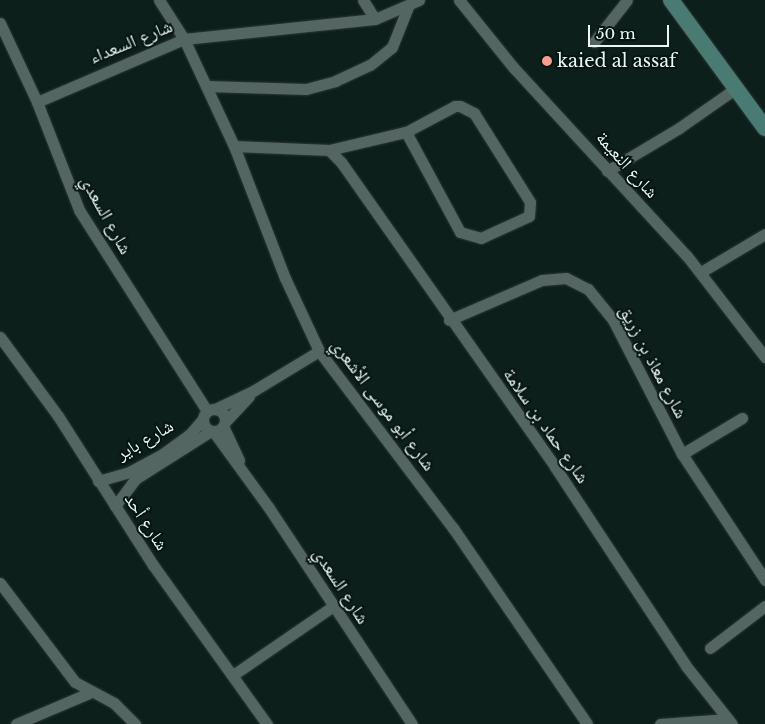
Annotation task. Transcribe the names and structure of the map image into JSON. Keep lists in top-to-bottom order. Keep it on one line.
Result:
{"streets":{"street":["شارع السعداء","شارع النعيمة","شارع السعدي","شارع معاذ بن زريق","شارع أبو موسى الأشعري","شارع حماد بن سلامة","شارع باير","شارع أحد"]},"crossings":[["شارع السعداء","شارع السعدي"],["شارع السعداء","شارع أبو موسى الأشعري"],["شارع السعدي","شارع باير"],["شارع معاذ بن زريق","شارع حماد بن سلامة"],["شارع أبو موسى الأشعري","شارع باير"],["شارع باير","شارع أحد"]],"places":["kaied al assaf"],"scale_bar":"50 m"}
